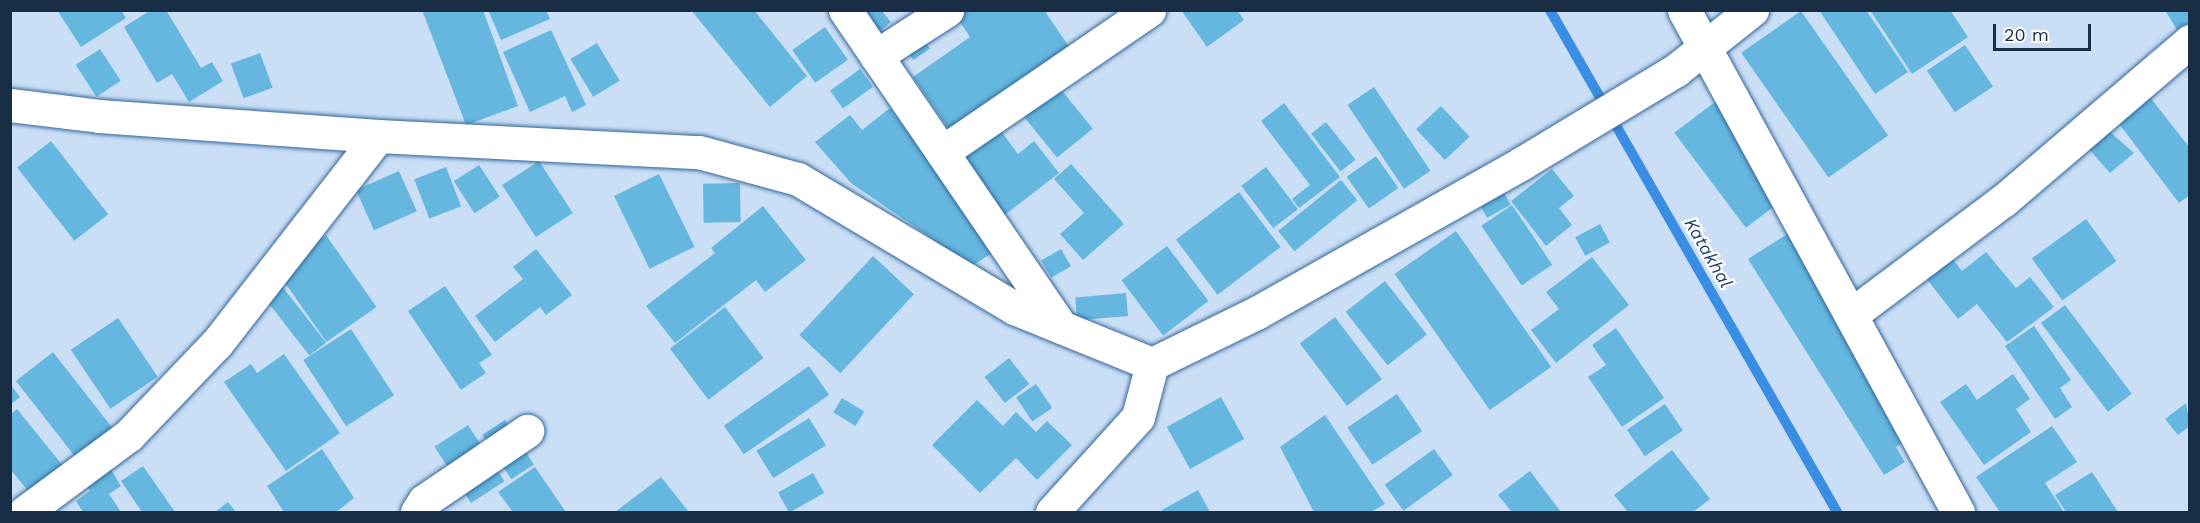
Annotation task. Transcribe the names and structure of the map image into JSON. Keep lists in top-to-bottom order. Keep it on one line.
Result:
{"water":["Katakhal"],"scale_bar":"20 m"}
